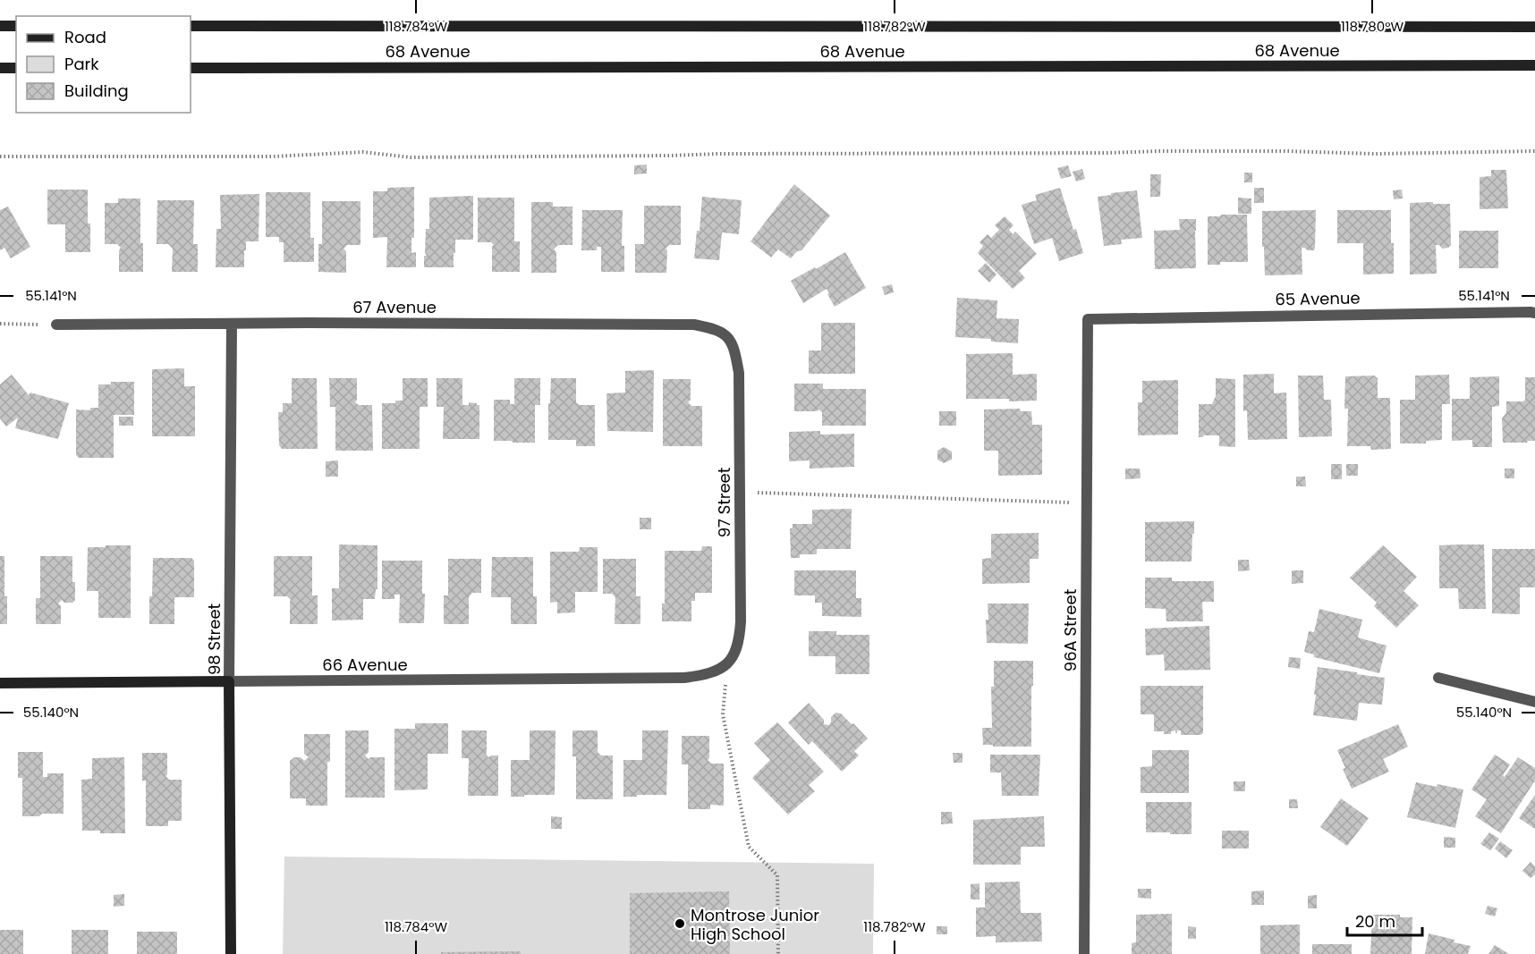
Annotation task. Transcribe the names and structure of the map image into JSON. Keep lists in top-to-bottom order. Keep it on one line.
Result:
{"streets":{"main road":["68 Avenue","98 Street","66 Avenue"],"street":["65 Avenue","67 Avenue","97 Street","96A Street"]},"crossings":[["65 Avenue","96A Street"],["67 Avenue","97 Street"],["67 Avenue","98 Street"],["97 Street","66 Avenue"],["98 Street","66 Avenue"]],"places":["Montrose Junior High School"],"legend":["Road","Park","Building"],"scale_bar":"20 m","coordinates":["118.784°W","118.782°W","118.780°W","55.141°N","55.140°N"]}
